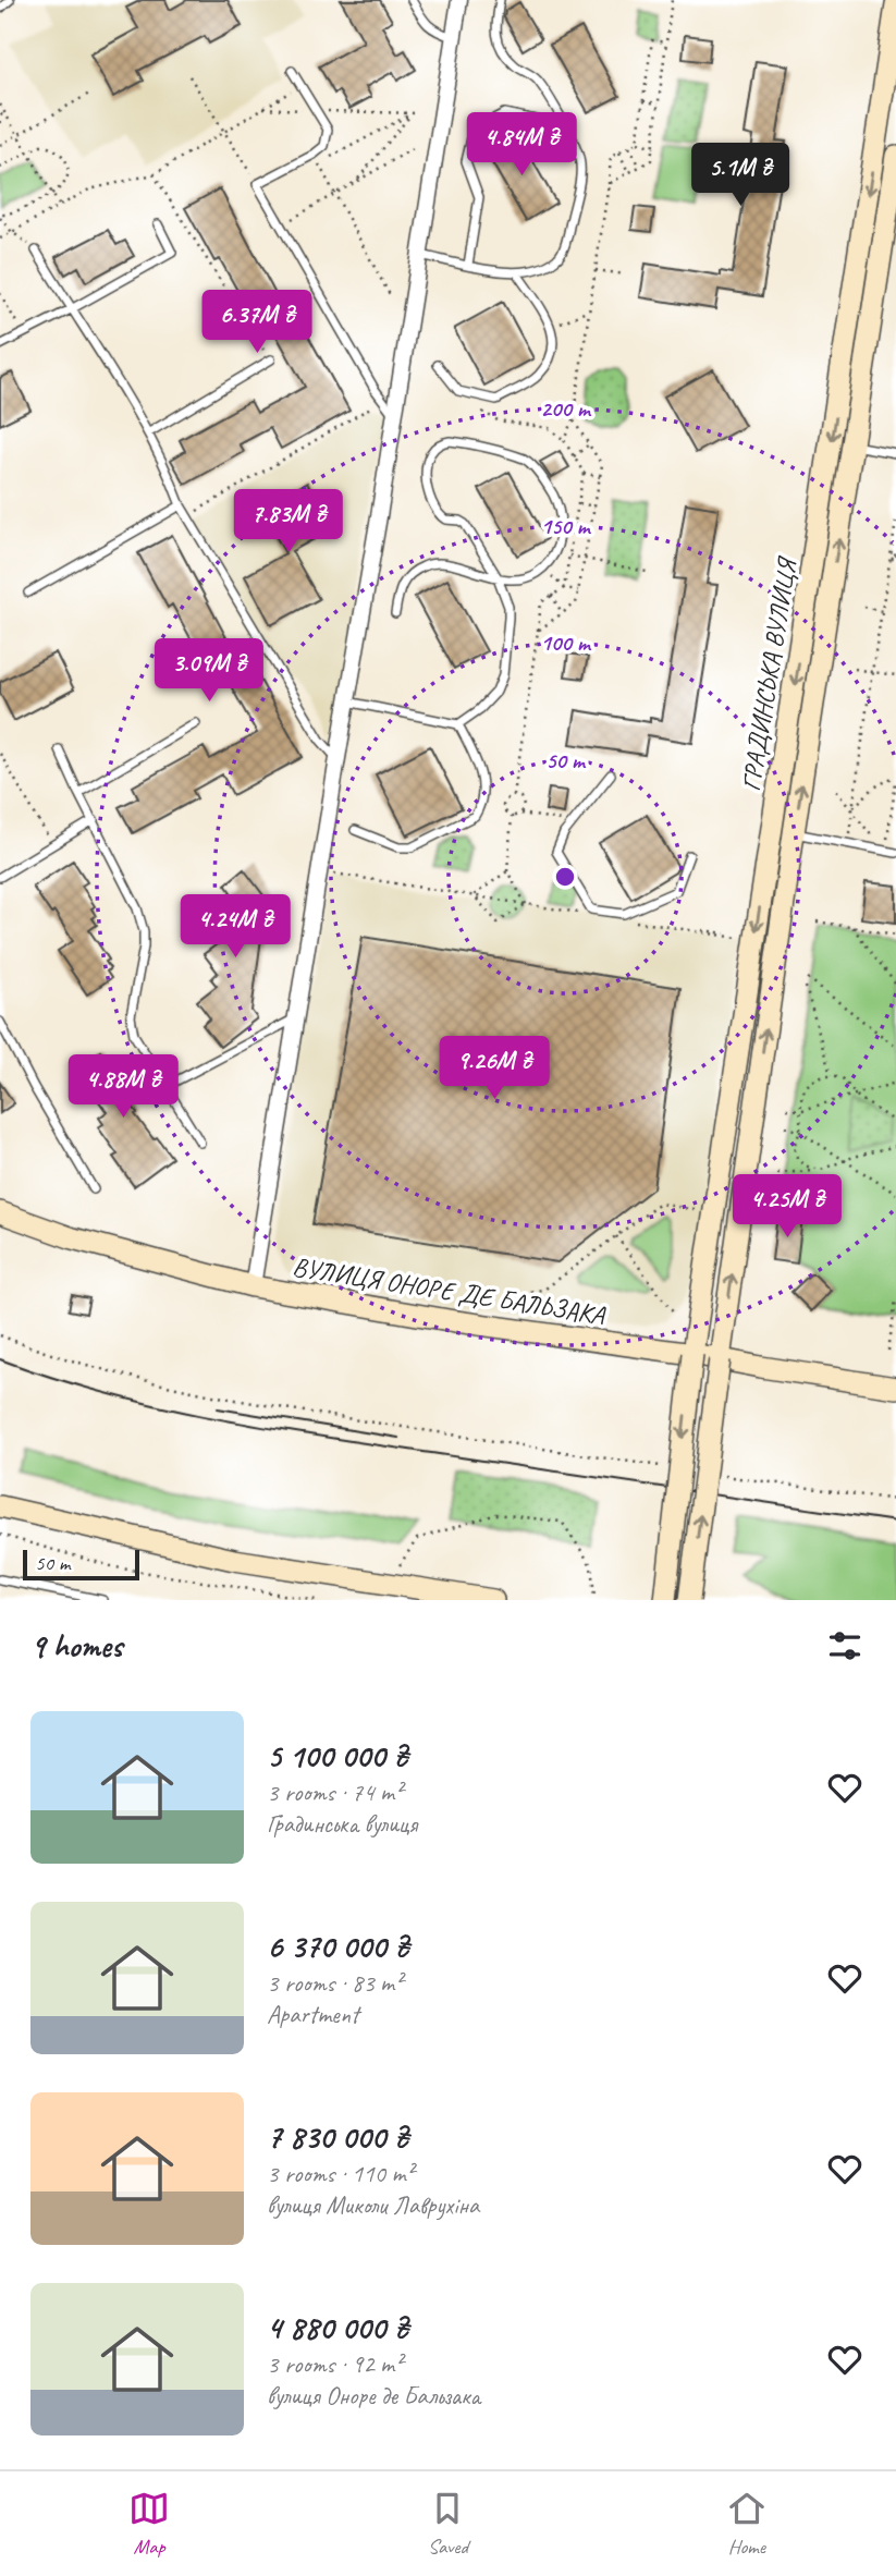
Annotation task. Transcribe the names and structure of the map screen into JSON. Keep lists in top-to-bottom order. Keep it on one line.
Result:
{"streets":{"street":["ГРАДИНСЬКА ВУЛИЦЯ","ВУЛИЦЯ ОНОРЕ ДЕ БАЛЬЗАКА"]},"crossings":[["ГРАДИНСЬКА ВУЛИЦЯ","ВУЛИЦЯ ОНОРЕ ДЕ БАЛЬЗАКА"]],"scale_bar":"50 m","page":{"price":["4.84M ₴","5.1M ₴","6.37M ₴","7.83M ₴","3.09M ₴","4.24M ₴","9.26M ₴","4.88M ₴","4.25M ₴"],"scale":"50 m","heading":"9 homes","list":[{"name":"5 100 000 ₴","note":"3 rooms · 74 m² · Градинська вулиця"},{"name":"6 370 000 ₴","note":"3 rooms · 83 m² · Apartment"},{"name":"7 830 000 ₴","note":"3 rooms · 110 m² · вулиця Миколи Лаврухіна"},{"name":"4 880 000 ₴","note":"3 rooms · 92 m² · вулиця Оноре де Бальзака"}],"tabs":["Map","Saved","Home"]},"rings":["200 m","150 m","100 m","50 m"]}
